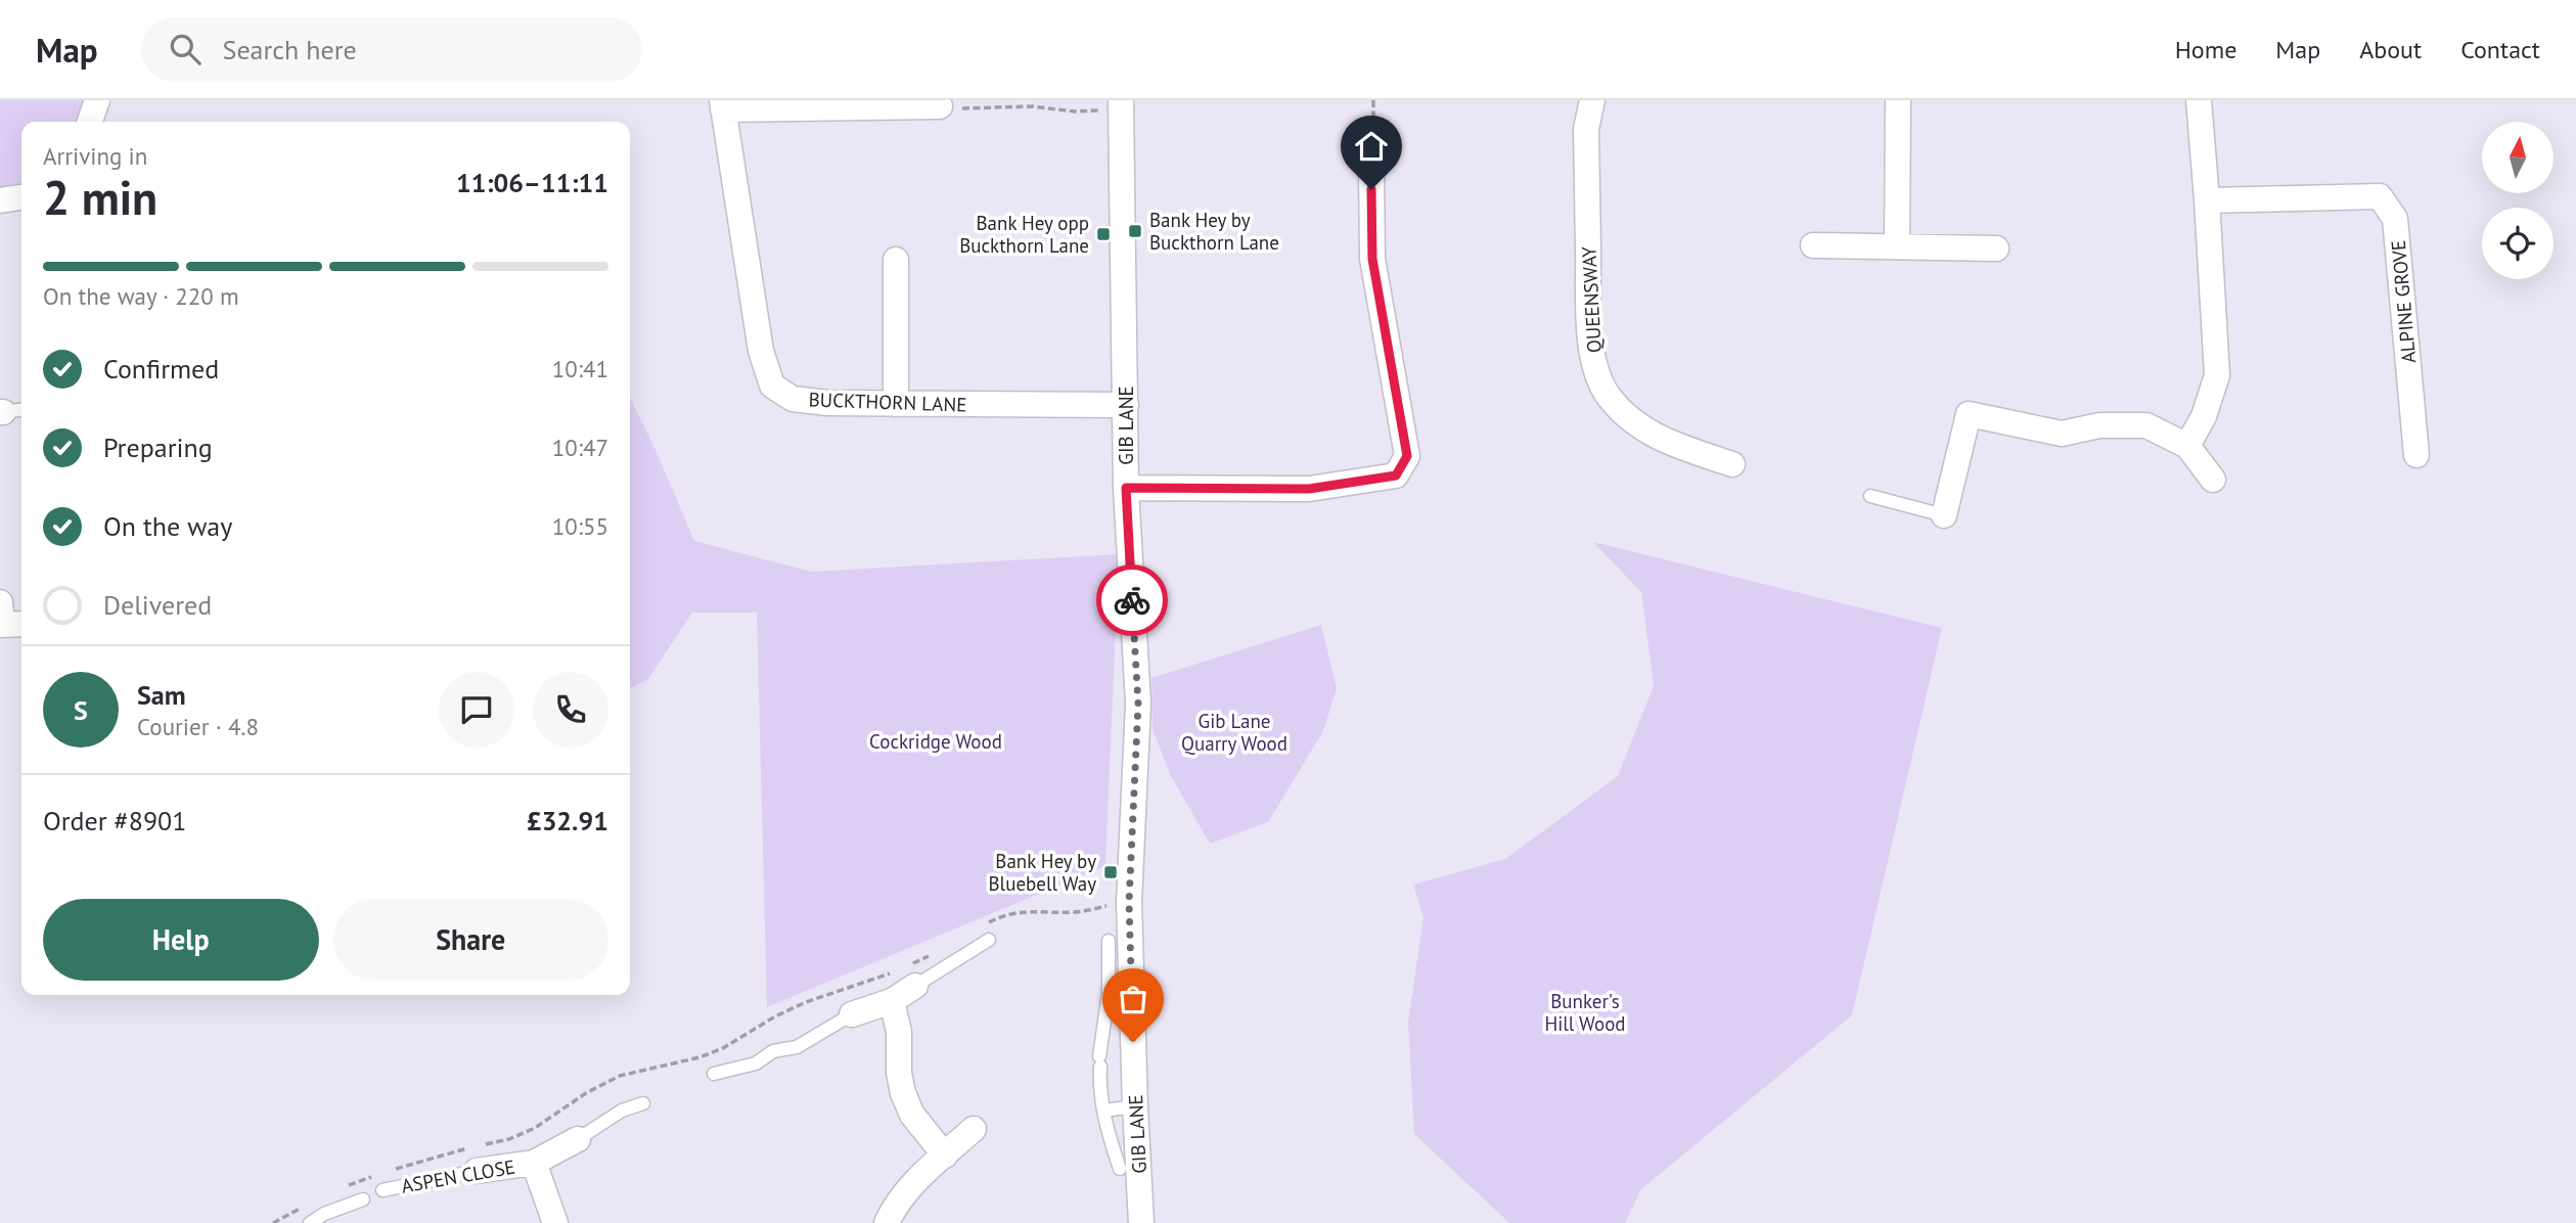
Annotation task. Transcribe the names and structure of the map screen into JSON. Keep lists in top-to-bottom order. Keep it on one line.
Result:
{"streets":{"street":["QUEENSWAY","ALPINE GROVE","BUCKTHORN LANE","GIB LANE","ASPEN CLOSE"]},"crossings":[["BUCKTHORN LANE","GIB LANE"]],"parks":["Gib Lane Quarry Wood","Cockridge Wood","Bunker's Hill Wood"],"places":{"transit":["Bank Hey by Buckthorn Lane","Bank Hey opp Buckthorn Lane","Bank Hey by Bluebell Way"]},"north":"top","page":{"header":"Map","search":"Search here","nav":["Home","Map","About","Contact"],"heading":["2 min","Arriving in","11:06–11:11"],"panel":["Sam","Courier · 4.8","Order #8901","£32.91"],"bar":"On the way · 220 m","list":[["Confirmed","10:41"],["Preparing","10:47"],["On the way","10:55"],"Delivered"],"round":"S","buttons":["Help","Share"]}}
